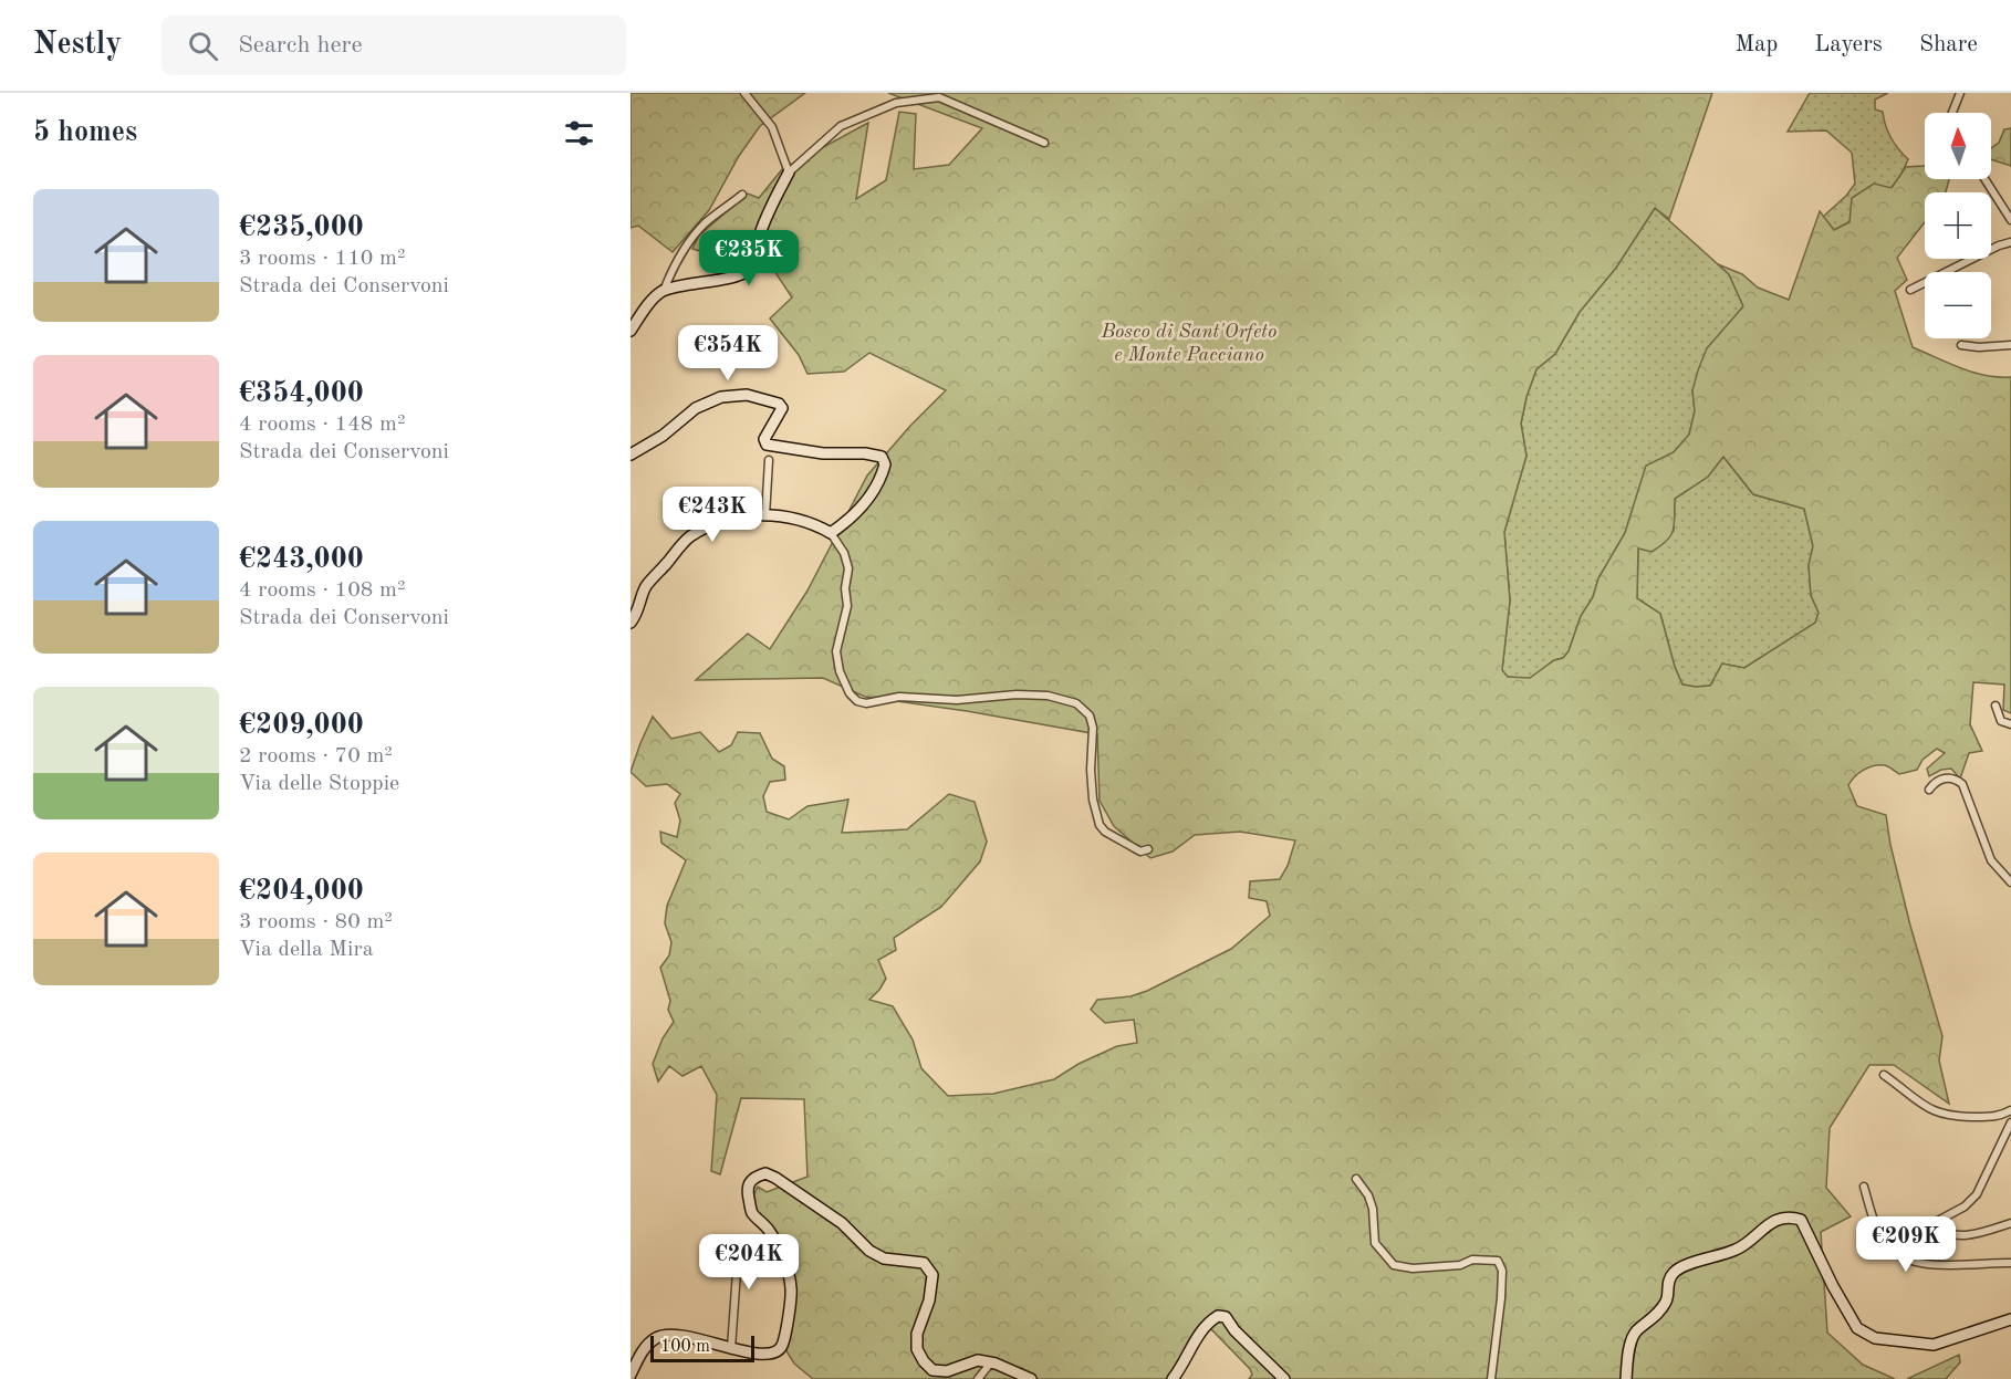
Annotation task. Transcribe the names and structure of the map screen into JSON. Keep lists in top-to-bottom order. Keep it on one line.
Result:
{"parks":["Bosco di Sant'Orfeto e Monte Pacciano"],"scale_bar":"100 m","north":"top","page":{"header":"Nestly","search":"Search here","nav":["Map","Layers","Share"],"heading":"5 homes","map_buttons":["+","−"],"list":[{"name":"€235,000","note":"3 rooms · 110 m² · Strada dei Conservoni"},{"name":"€354,000","note":"4 rooms · 148 m² · Strada dei Conservoni"},{"name":"€243,000","note":"4 rooms · 108 m² · Strada dei Conservoni"},{"name":"€209,000","note":"2 rooms · 70 m² · Via delle Stoppie"},{"name":"€204,000","note":"3 rooms · 80 m² · Via della Mira"}],"price":["€235K","€354K","€243K","€209K","€204K"],"scale":"100 m"}}
